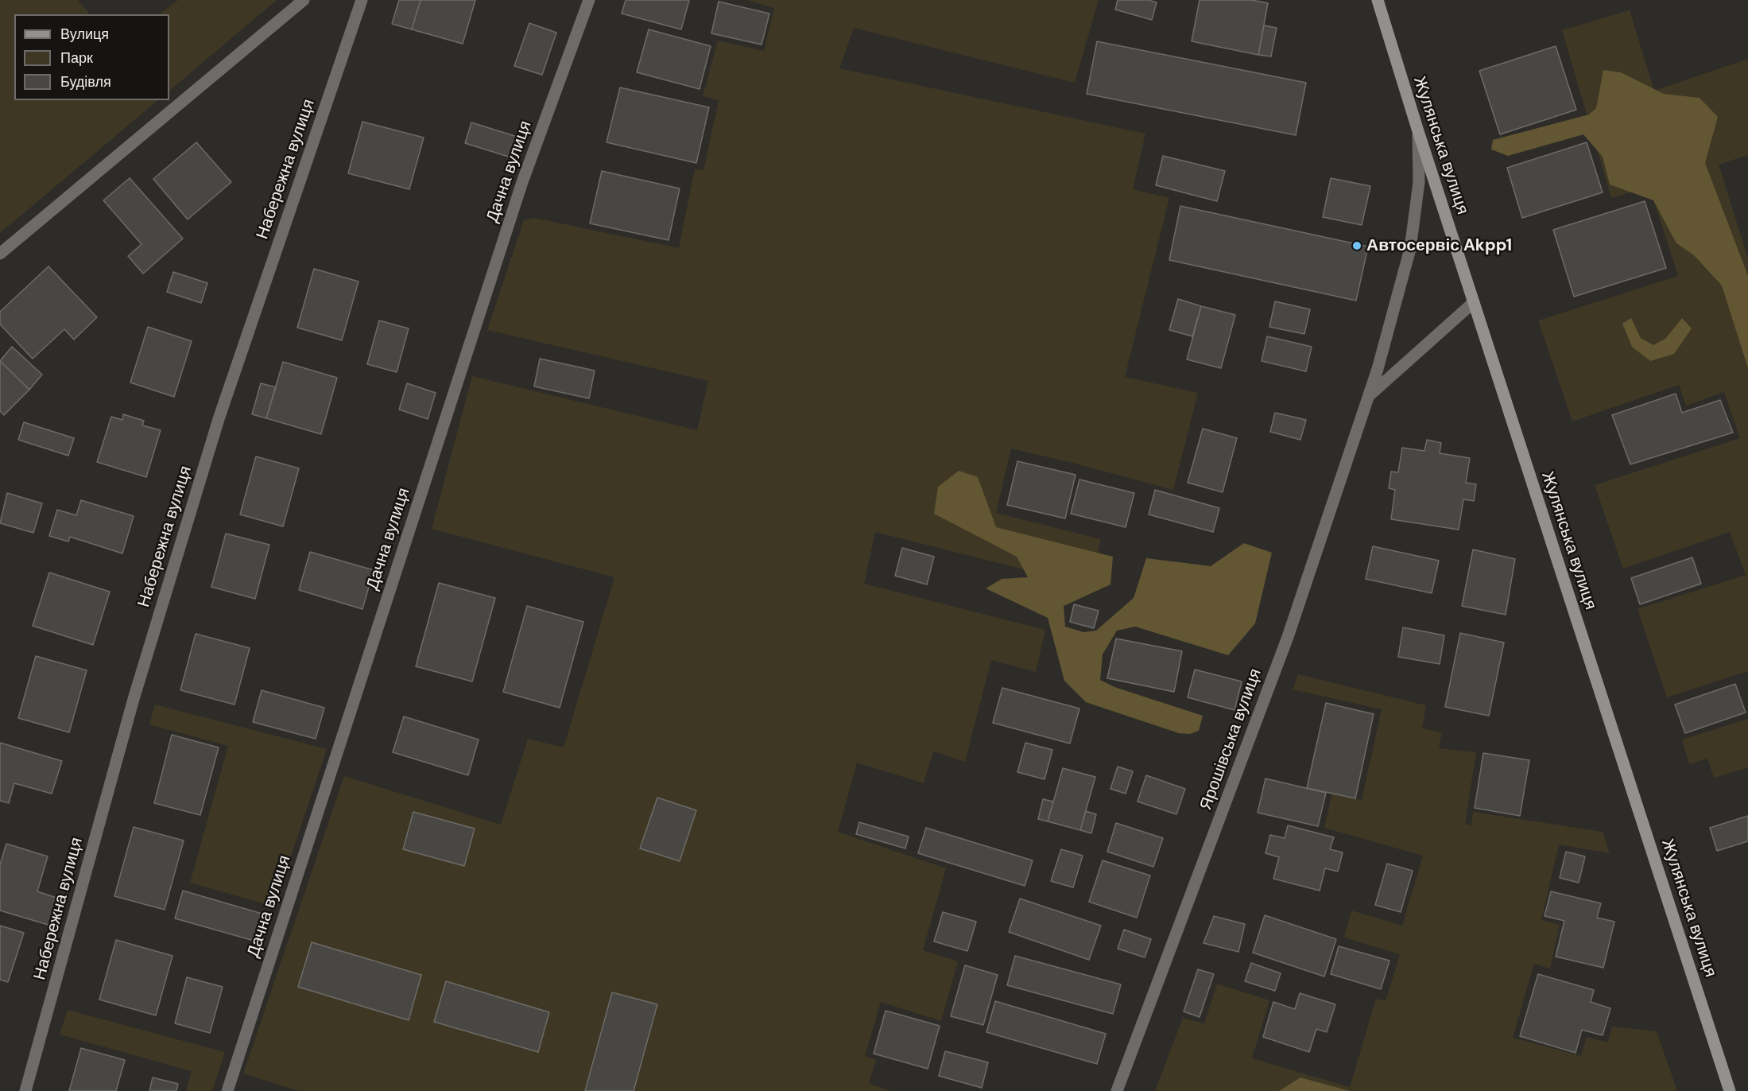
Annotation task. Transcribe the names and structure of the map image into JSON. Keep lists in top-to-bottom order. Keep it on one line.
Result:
{"streets":{"street":["Жулянська вулиця","Набережна вулиця","Дачна вулиця","Ярошівська вулиця"]},"crossings":[["Жулянська вулиця","Ярошівська вулиця"]],"places":["Автосервіс Akpp1"],"legend":["Вулиця","Парк","Будівля"]}
